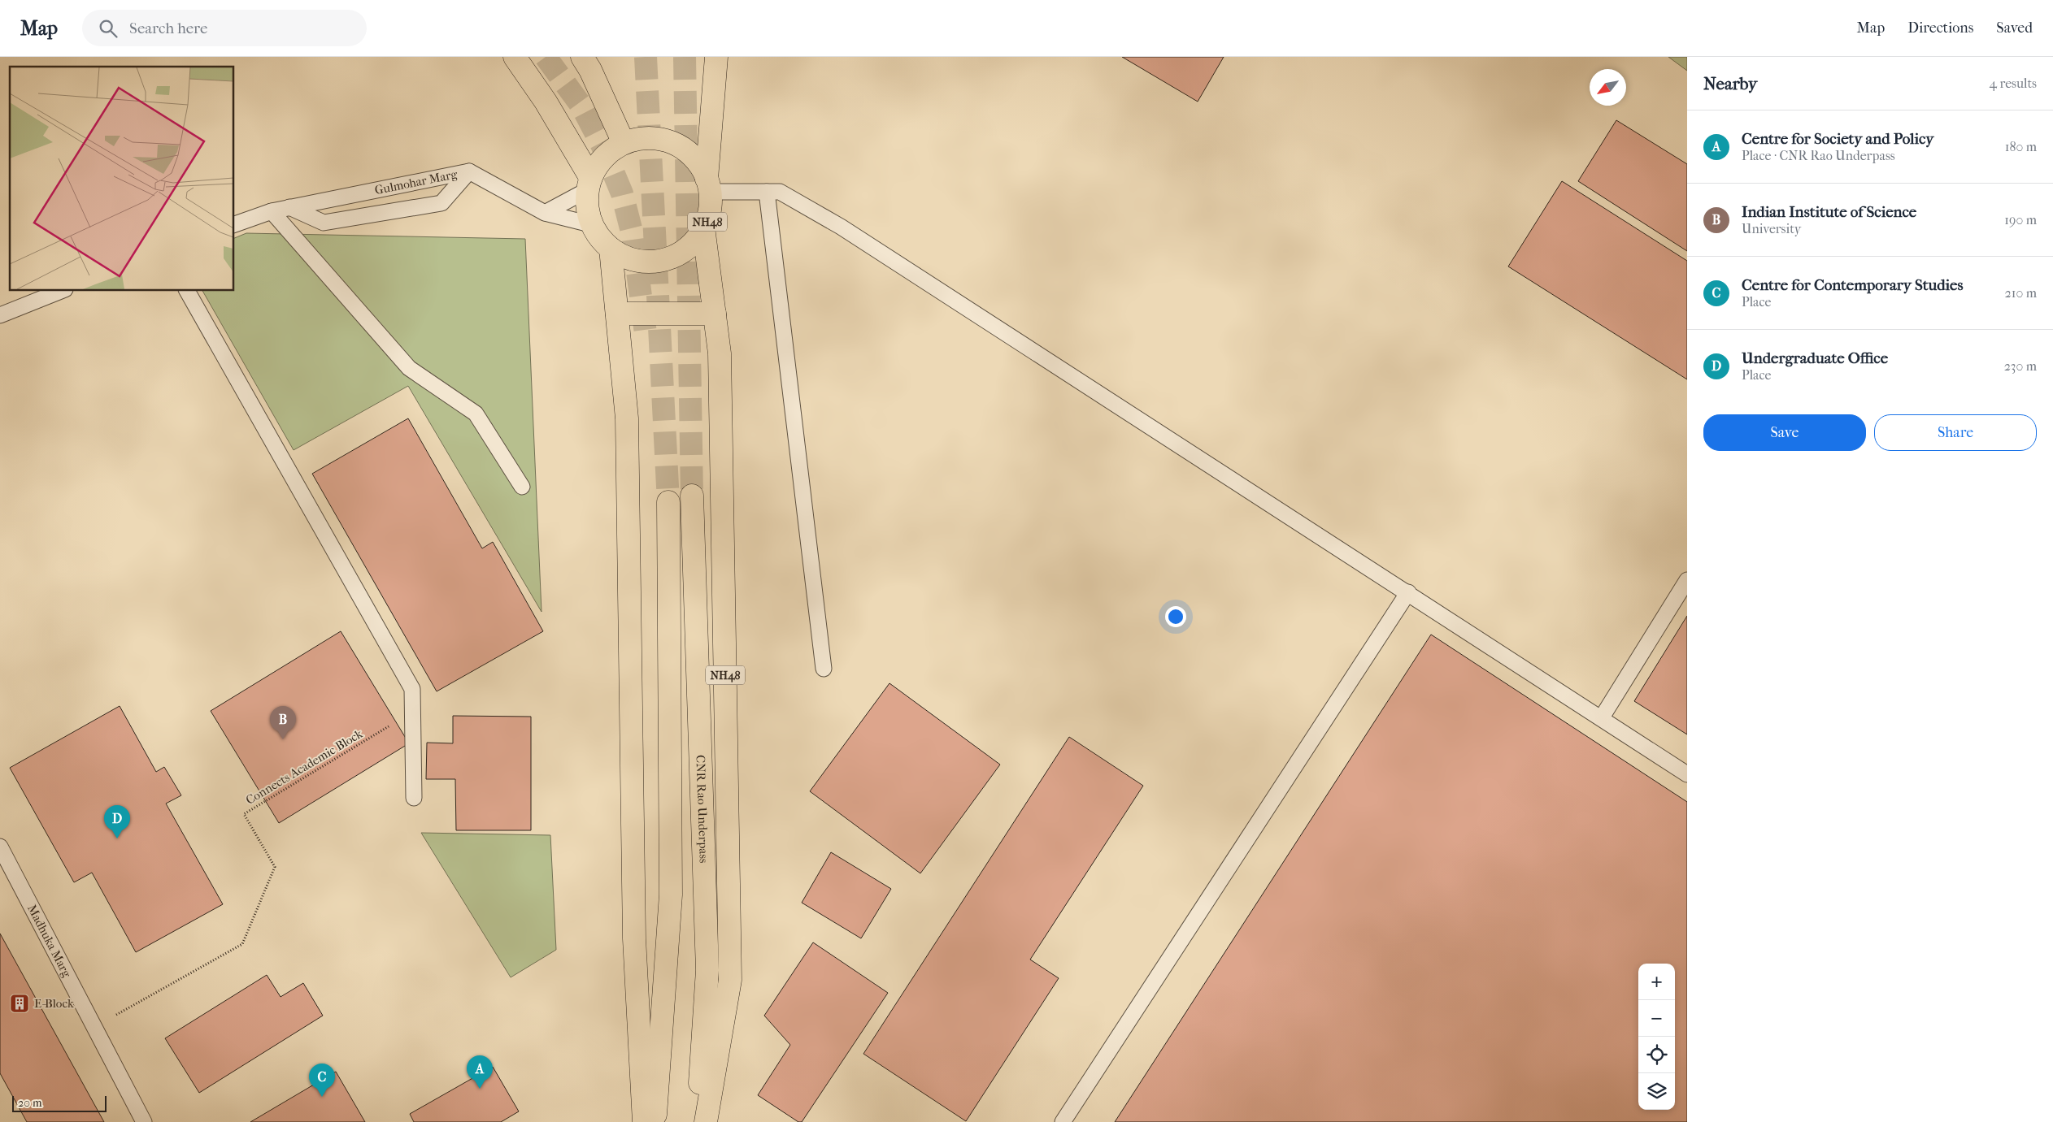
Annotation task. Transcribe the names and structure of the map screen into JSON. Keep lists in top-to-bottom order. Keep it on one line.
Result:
{"streets":{"highway":["NH48","CNR Rao Underpass"],"lane":["Gulmohar Marg","Madhuka Marg"],"path":["Connects Academic Block"]},"crossings":[["Gulmohar Marg","NH48"],["Connects Academic Block","Madhuka Marg"]],"places":{"building":["E-Block"]},"scale_bar":"20 m","north":"bottom left","page":{"header":"Map","search":"Search here","nav":["Map","Directions","Saved"],"heading":["Nearby","4 results"],"list":[{"mark":"A","name":"Centre for Society and Policy","note":"Place · CNR Rao Underpass","value":"180 m"},{"mark":"B","name":"Indian Institute of Science","note":"University","value":"190 m"},{"mark":"C","name":"Centre for Contemporary Studies","note":"Place","value":"210 m"},{"mark":"D","name":"Undergraduate Office","note":"Place","value":"230 m"}],"buttons":["Save","Share"],"pins":["B","D","A","C"],"map_buttons":["+","−"],"scale":"20 m"}}
